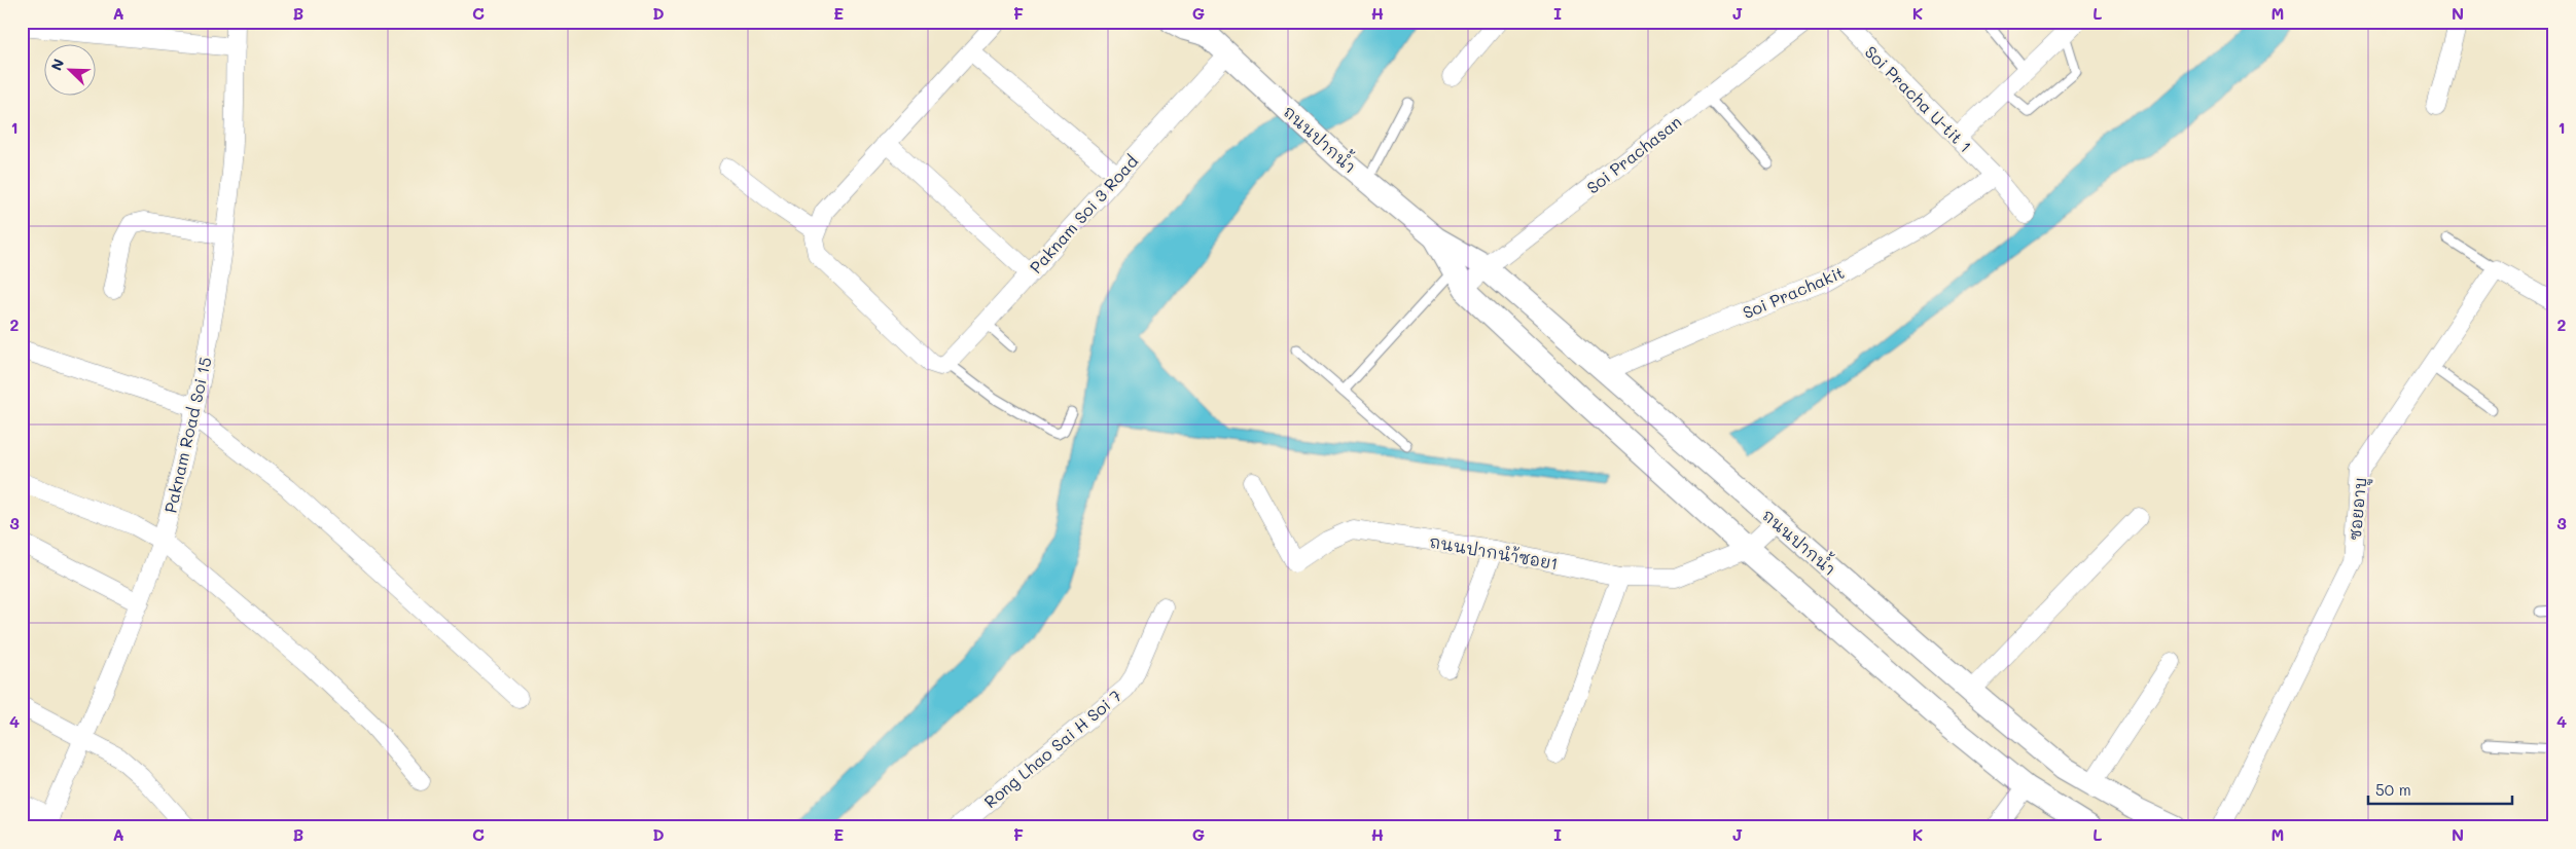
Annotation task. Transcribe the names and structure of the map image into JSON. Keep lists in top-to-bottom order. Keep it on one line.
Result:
{"streets":{"street":["Soi Pracha U-tit 1","ถนนปากน้ำ","Soi Prachasan","Paknam Soi 3 Road","Soi Prachakit","Paknam Road Soi 15","ซอยอาบู","ถนนปากนำ้ซอย1","Rong Lhao Sai H Soi 7"]},"crossings":[["Soi Pracha U-tit 1","Soi Prachakit"],["ถนนปากน้ำ","Soi Prachasan"],["ถนนปากน้ำ","Paknam Soi 3 Road"],["ถนนปากน้ำ","Soi Prachakit"],["ถนนปากน้ำ","ถนนปากนำ้ซอย1"]],"scale_bar":"50 m","north":"top left","grid":{"columns":["A","B","C","D","E","F","G","H","I","J","K","L","M","N"],"rows":["1","2","3","4"]}}
